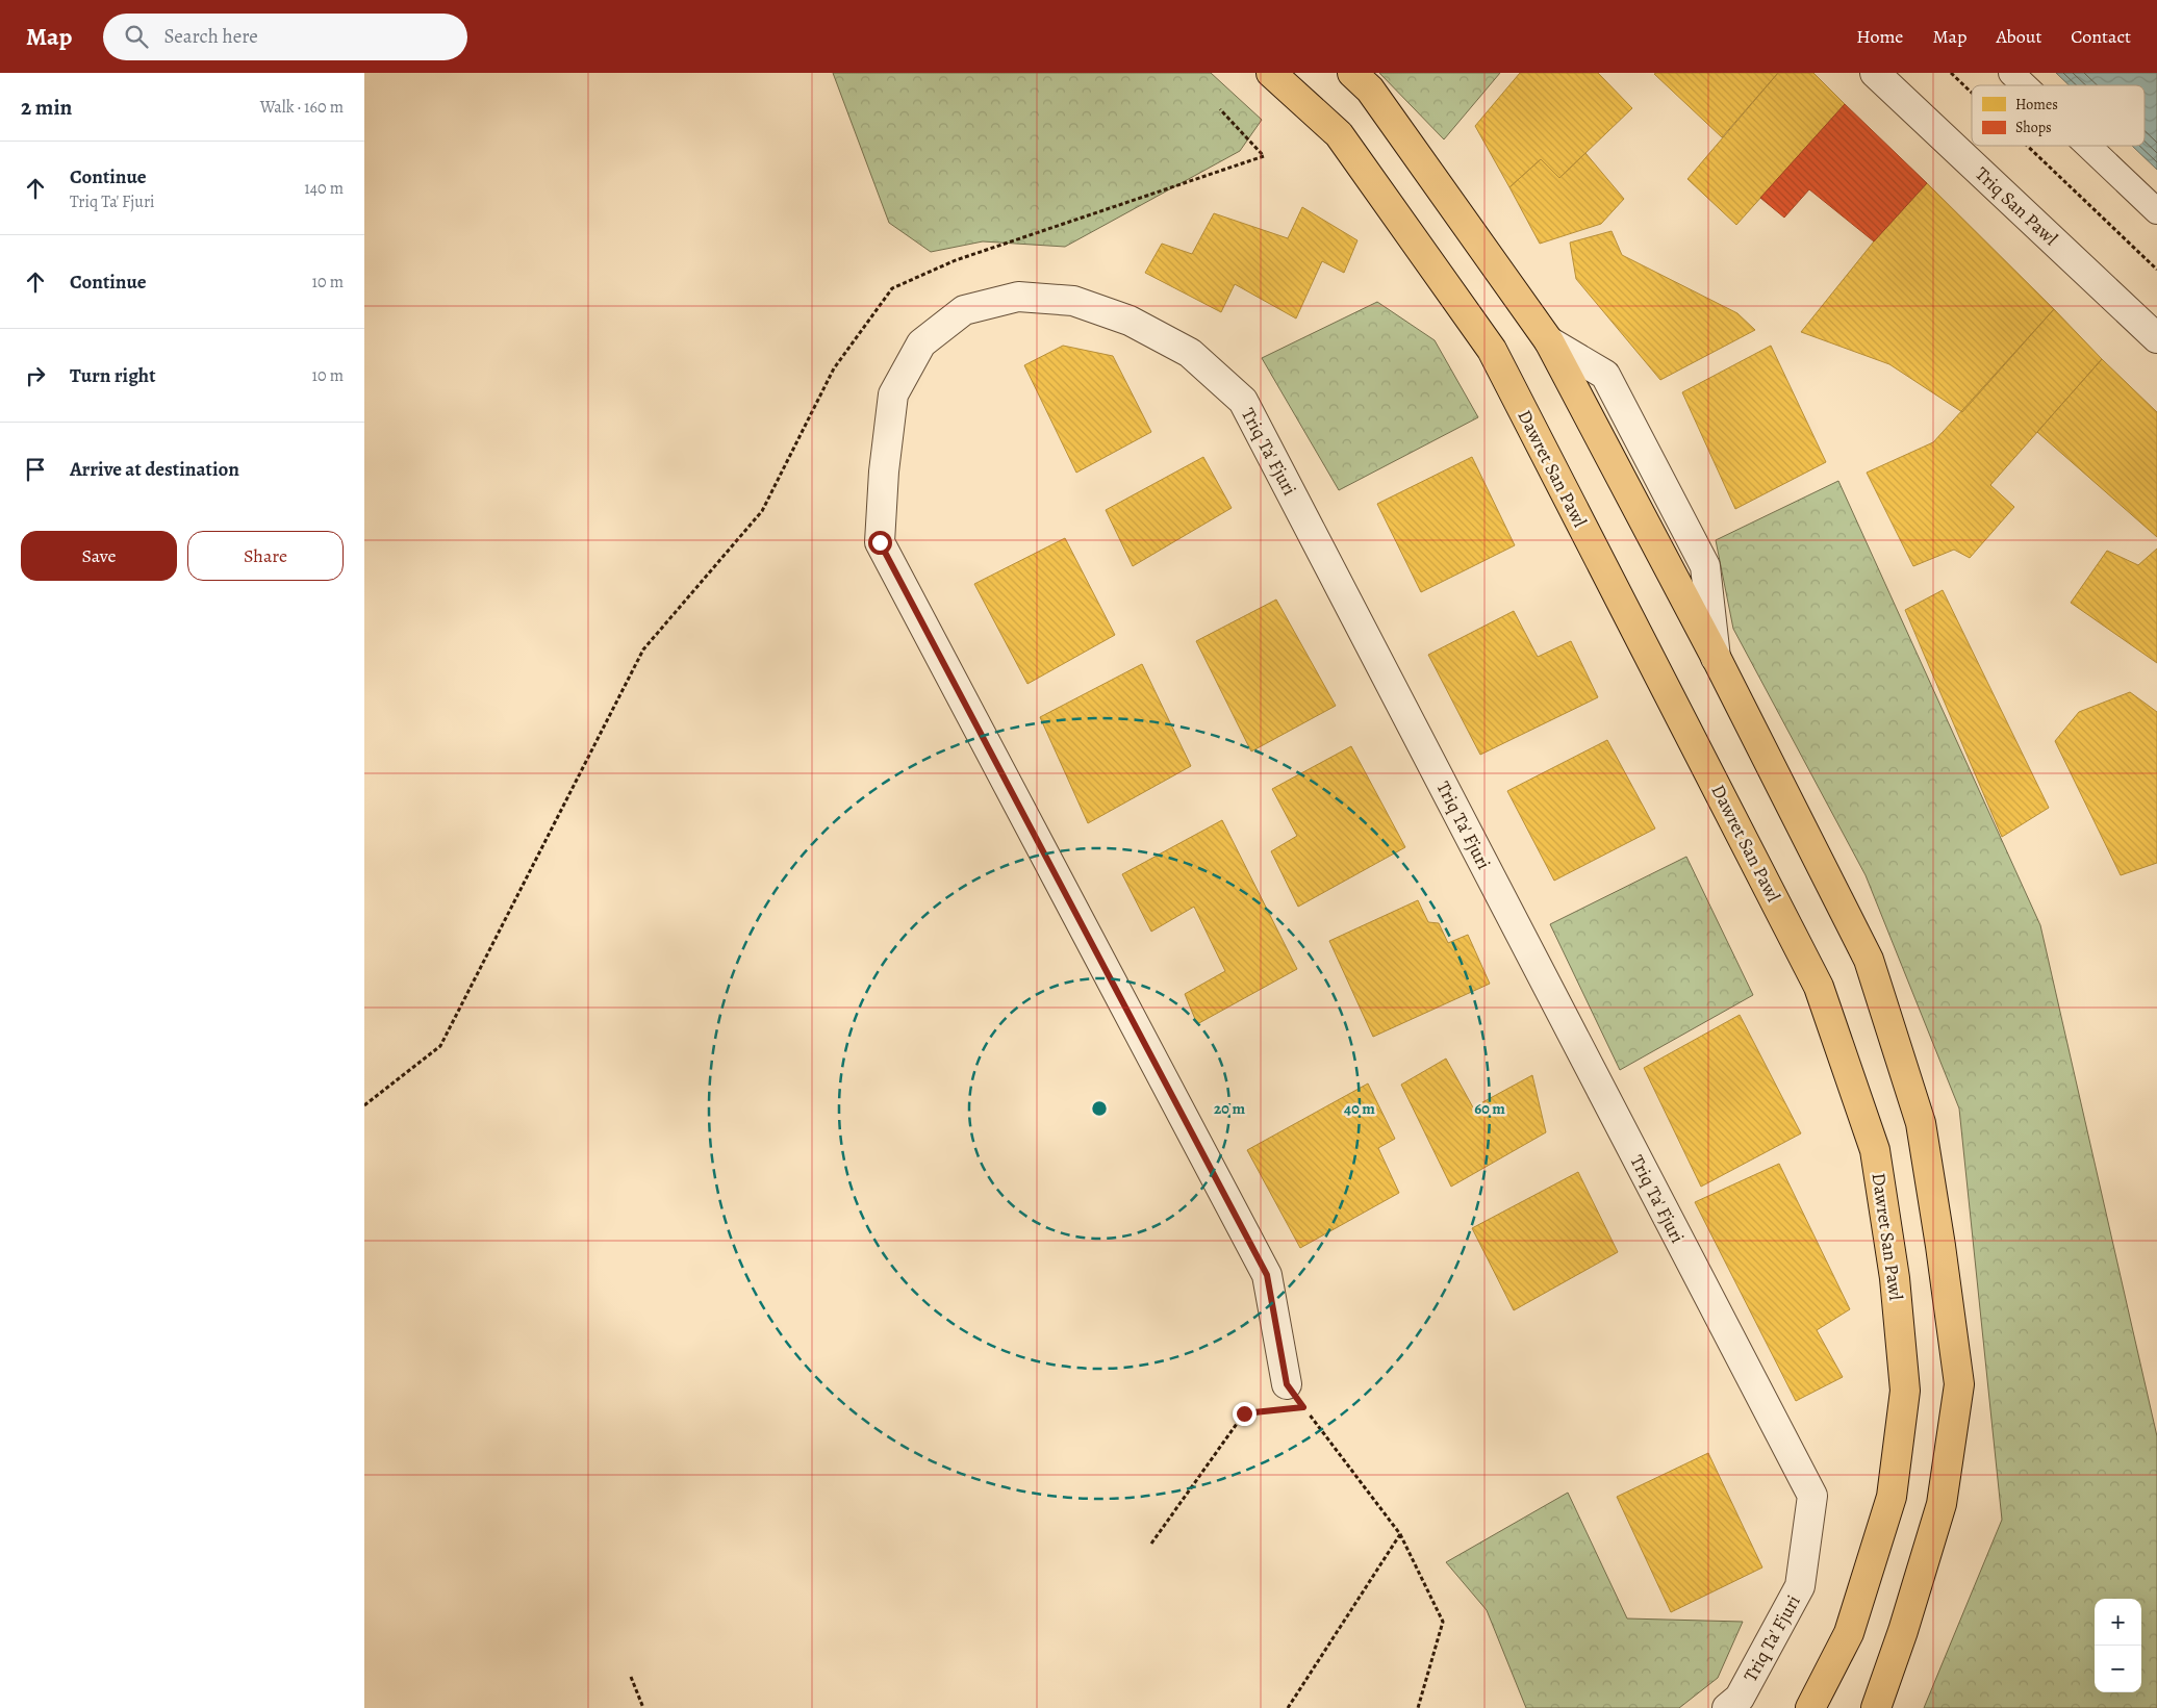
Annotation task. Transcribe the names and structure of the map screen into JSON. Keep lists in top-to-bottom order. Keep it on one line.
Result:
{"streets":{"highway":["Dawret San Pawl"],"street":["Triq San Pawl","Triq Ta' Fjuri"]},"legend":["Homes","Shops"],"page":{"header":"Map","search":"Search here","nav":["Home","Map","About","Contact"],"heading":["2 min","Walk · 160 m"],"list":[["Continue","Triq Ta' Fjuri","140 m"],["Continue","10 m"],["Turn right","10 m"],"Arrive at destination"],"buttons":["Save","Share"],"map_buttons":["+","−"]},"rings":["20 m","40 m","60 m"]}
